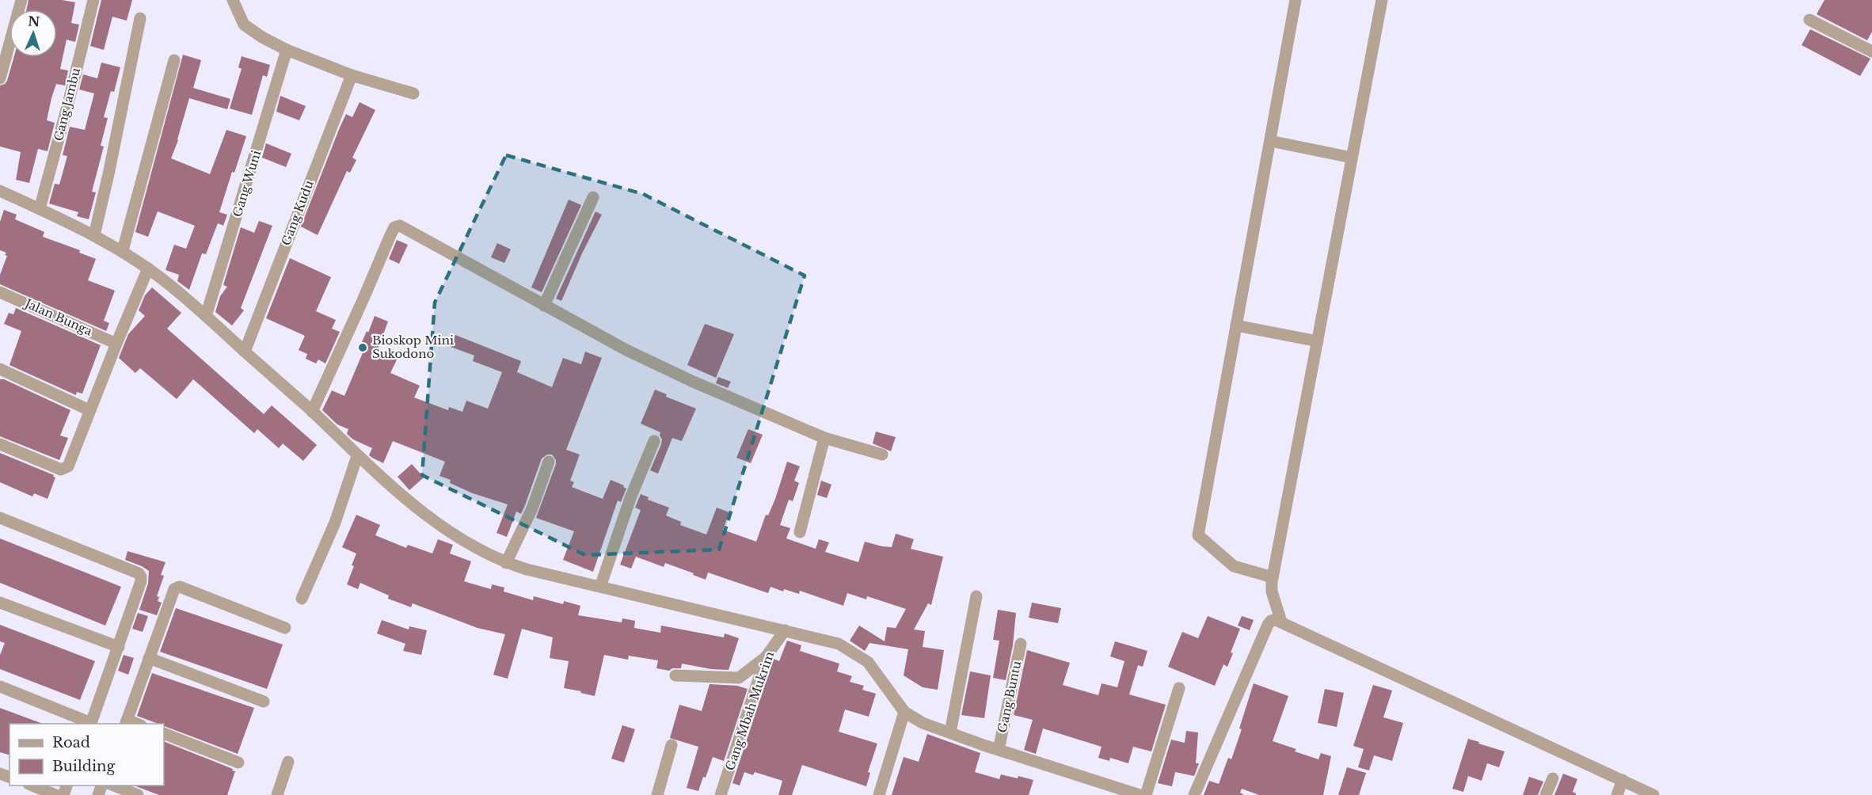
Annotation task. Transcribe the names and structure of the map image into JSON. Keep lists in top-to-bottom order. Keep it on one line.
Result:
{"streets":{"street":["Gang Jambu","Gang Wuni","Gang Kudu","Jalan Bunga","Gang Buntu","Gang Mbah Mukrim"]},"places":["Bioskop Mini Sukodono"],"legend":["Road","Building"],"north":"top"}
